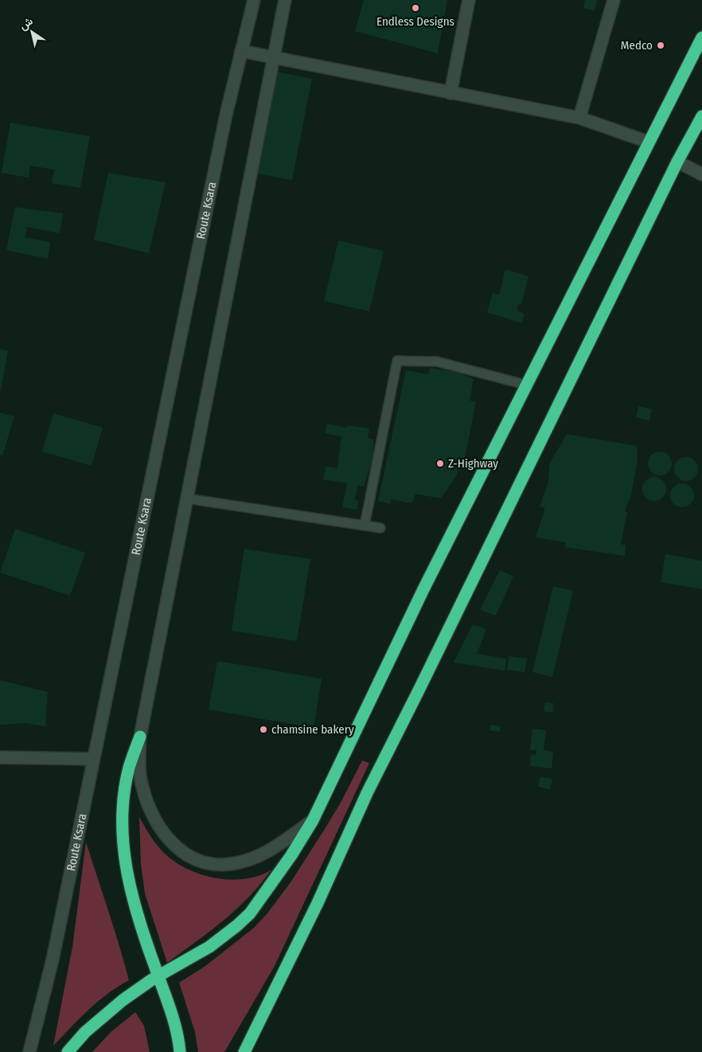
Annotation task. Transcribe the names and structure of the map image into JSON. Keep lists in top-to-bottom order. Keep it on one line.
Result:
{"streets":{"main road":["Route Ksara"]},"places":["Endless Designs","Medco","Z-Highway","chamsine bakery"],"north":"top left"}
